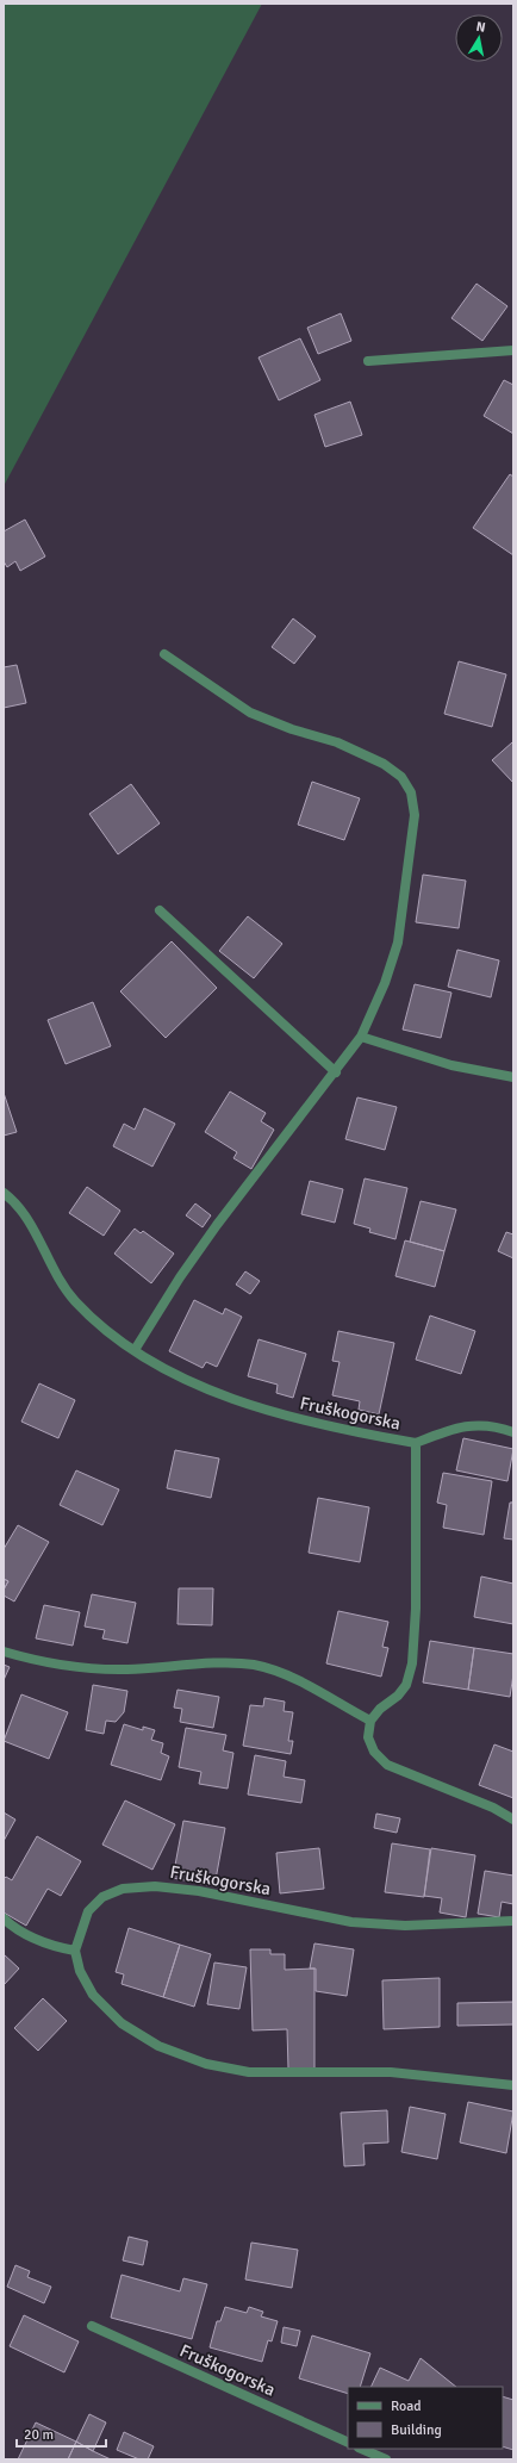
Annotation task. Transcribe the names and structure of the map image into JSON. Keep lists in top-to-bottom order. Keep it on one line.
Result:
{"streets":{"street":["Fruškogorska"]},"legend":["Road","Building"],"scale_bar":"20 m","north":"top"}
